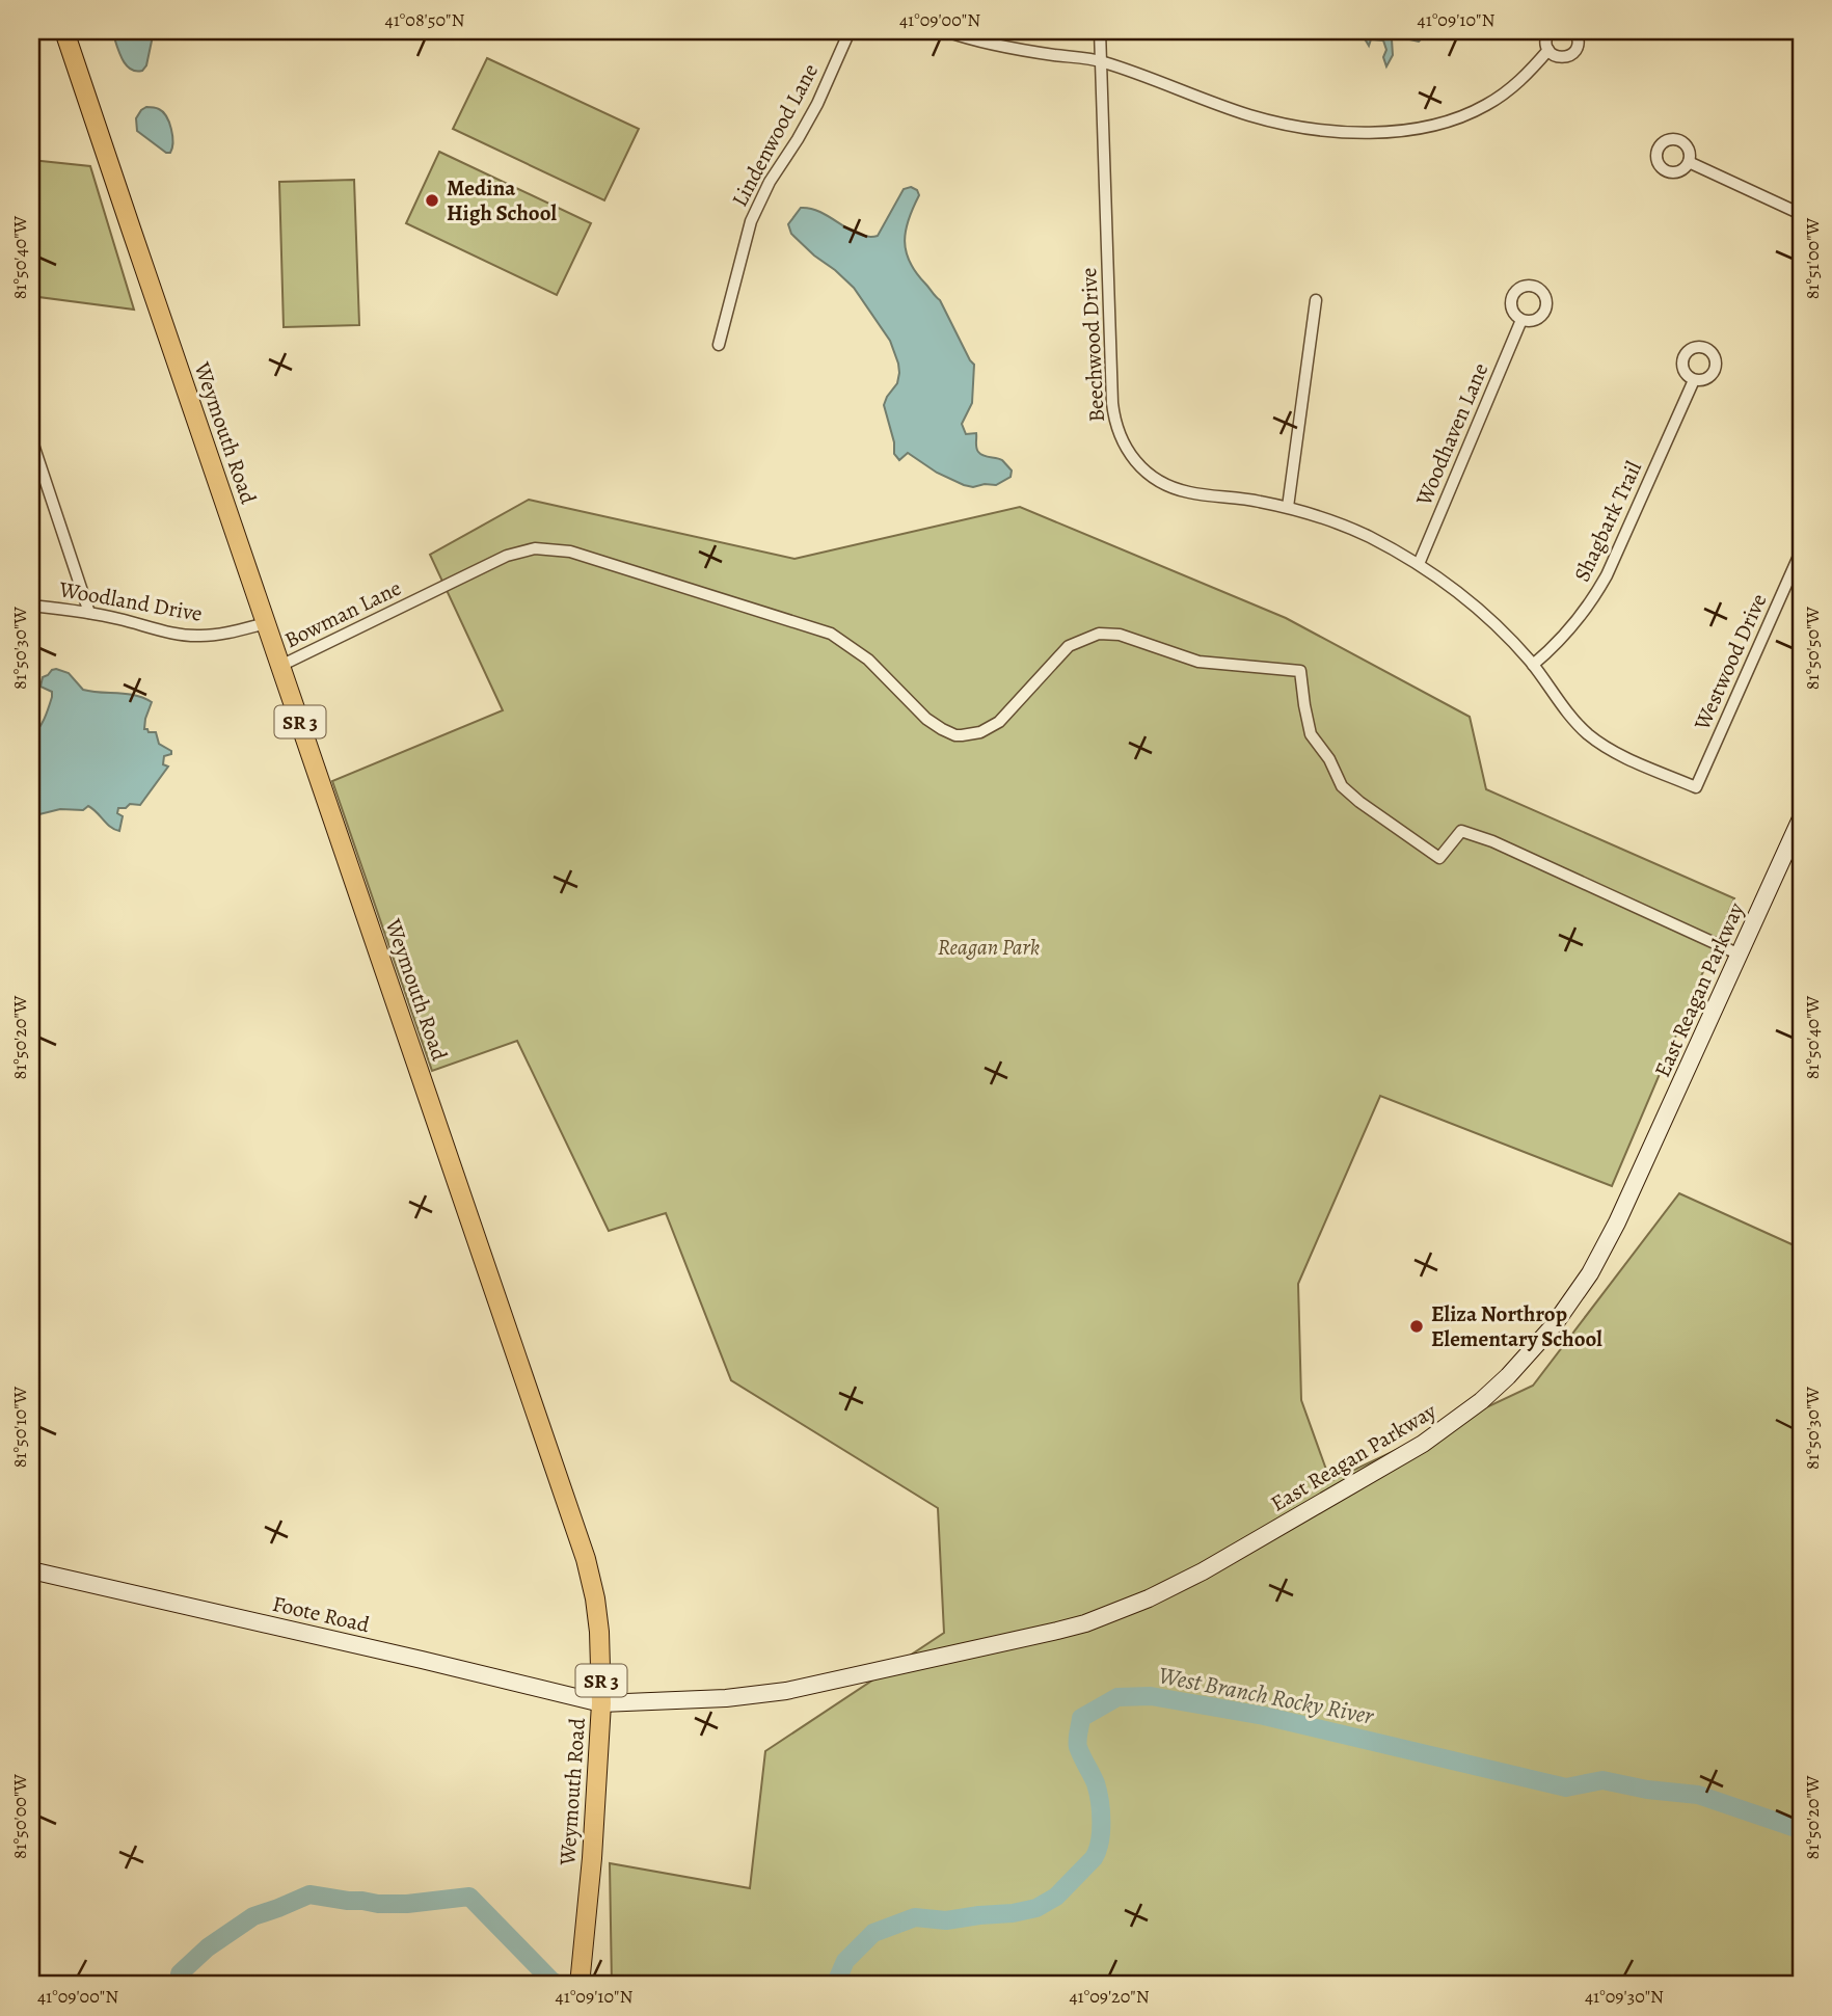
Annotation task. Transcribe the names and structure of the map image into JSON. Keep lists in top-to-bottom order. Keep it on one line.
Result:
{"streets":{"main road":["Weymouth Road","SR 3"],"street":["Lindenwood Lane","Beechwood Drive","Woodhaven Lane","Shagbark Trail","Woodland Drive","Bowman Lane","Westwood Drive","East Reagan Parkway","Foote Road"]},"crossings":[["Beechwood Drive","Woodhaven Lane"],["Beechwood Drive","Shagbark Trail"],["Beechwood Drive","Westwood Drive"],["Weymouth Road","Woodland Drive"],["Weymouth Road","Bowman Lane"],["Weymouth Road","East Reagan Parkway"],["Weymouth Road","Foote Road"],["Bowman Lane","East Reagan Parkway"],["East Reagan Parkway","Foote Road"]],"water":["West Branch Rocky River"],"parks":["Reagan Park"],"places":["Medina High School","Eliza Northrop Elementary School"],"coordinates":["41°08'50\"N","41°09'00\"N","41°09'10\"N","81°50'40\"W","81°51'00\"W","81°50'30\"W","81°50'50\"W","81°50'20\"W","81°50'10\"W","81°50'00\"W","41°09'20\"N","41°09'30\"N"]}
